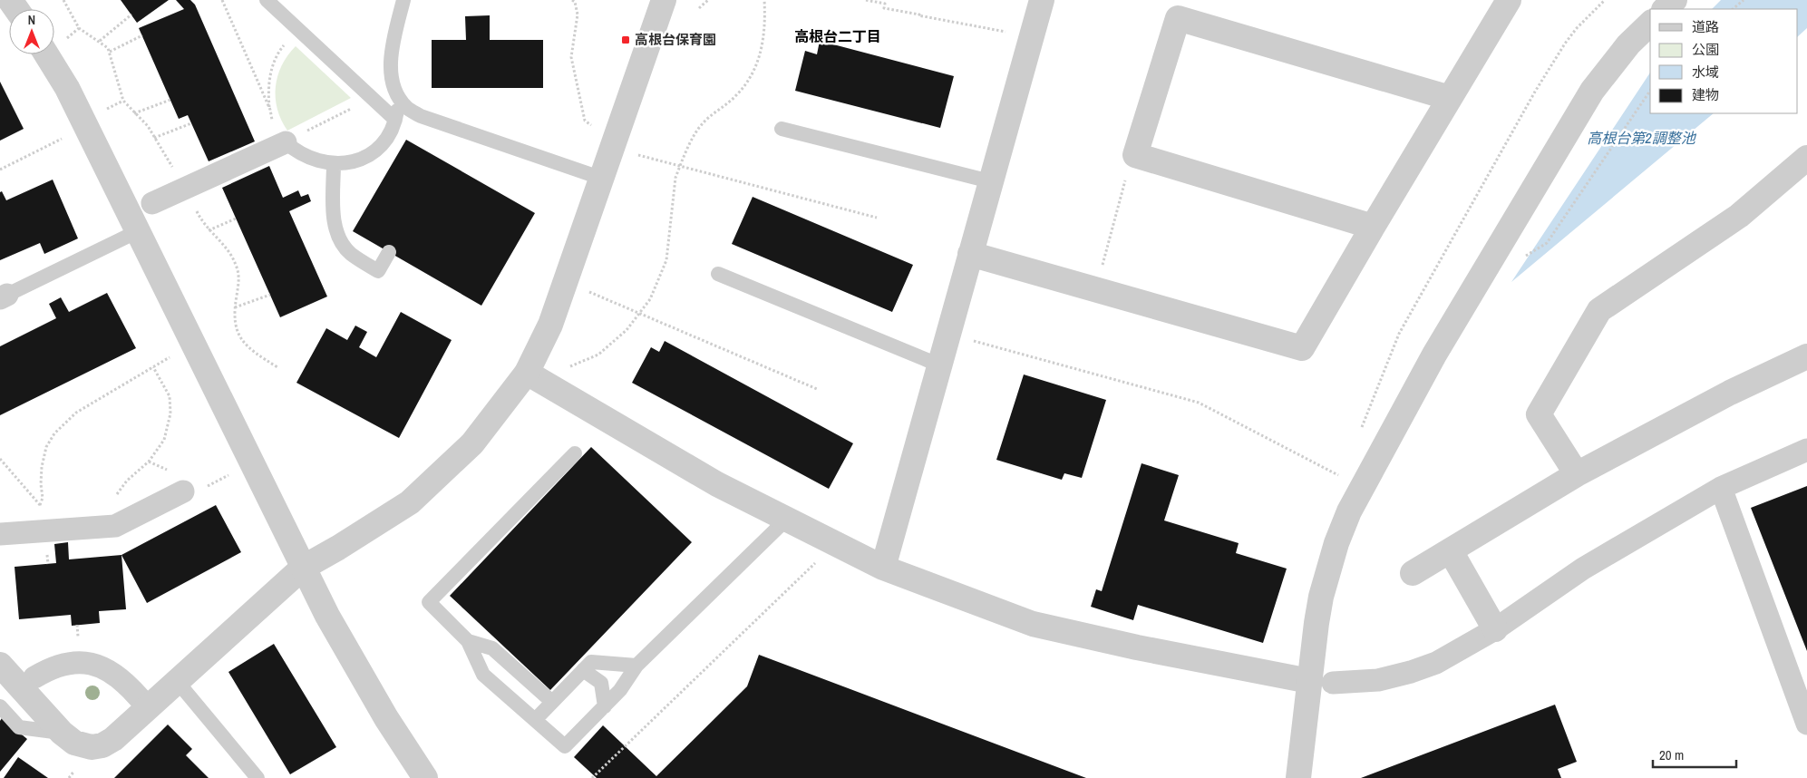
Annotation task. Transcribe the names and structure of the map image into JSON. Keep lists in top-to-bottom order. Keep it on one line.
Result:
{"districts":["高根台二丁目"],"water":["高根台第2調整池"],"places":{"transit":["高根台保育園"]},"legend":["道路","公園","水域","建物"],"scale_bar":"20 m","north":"top"}
